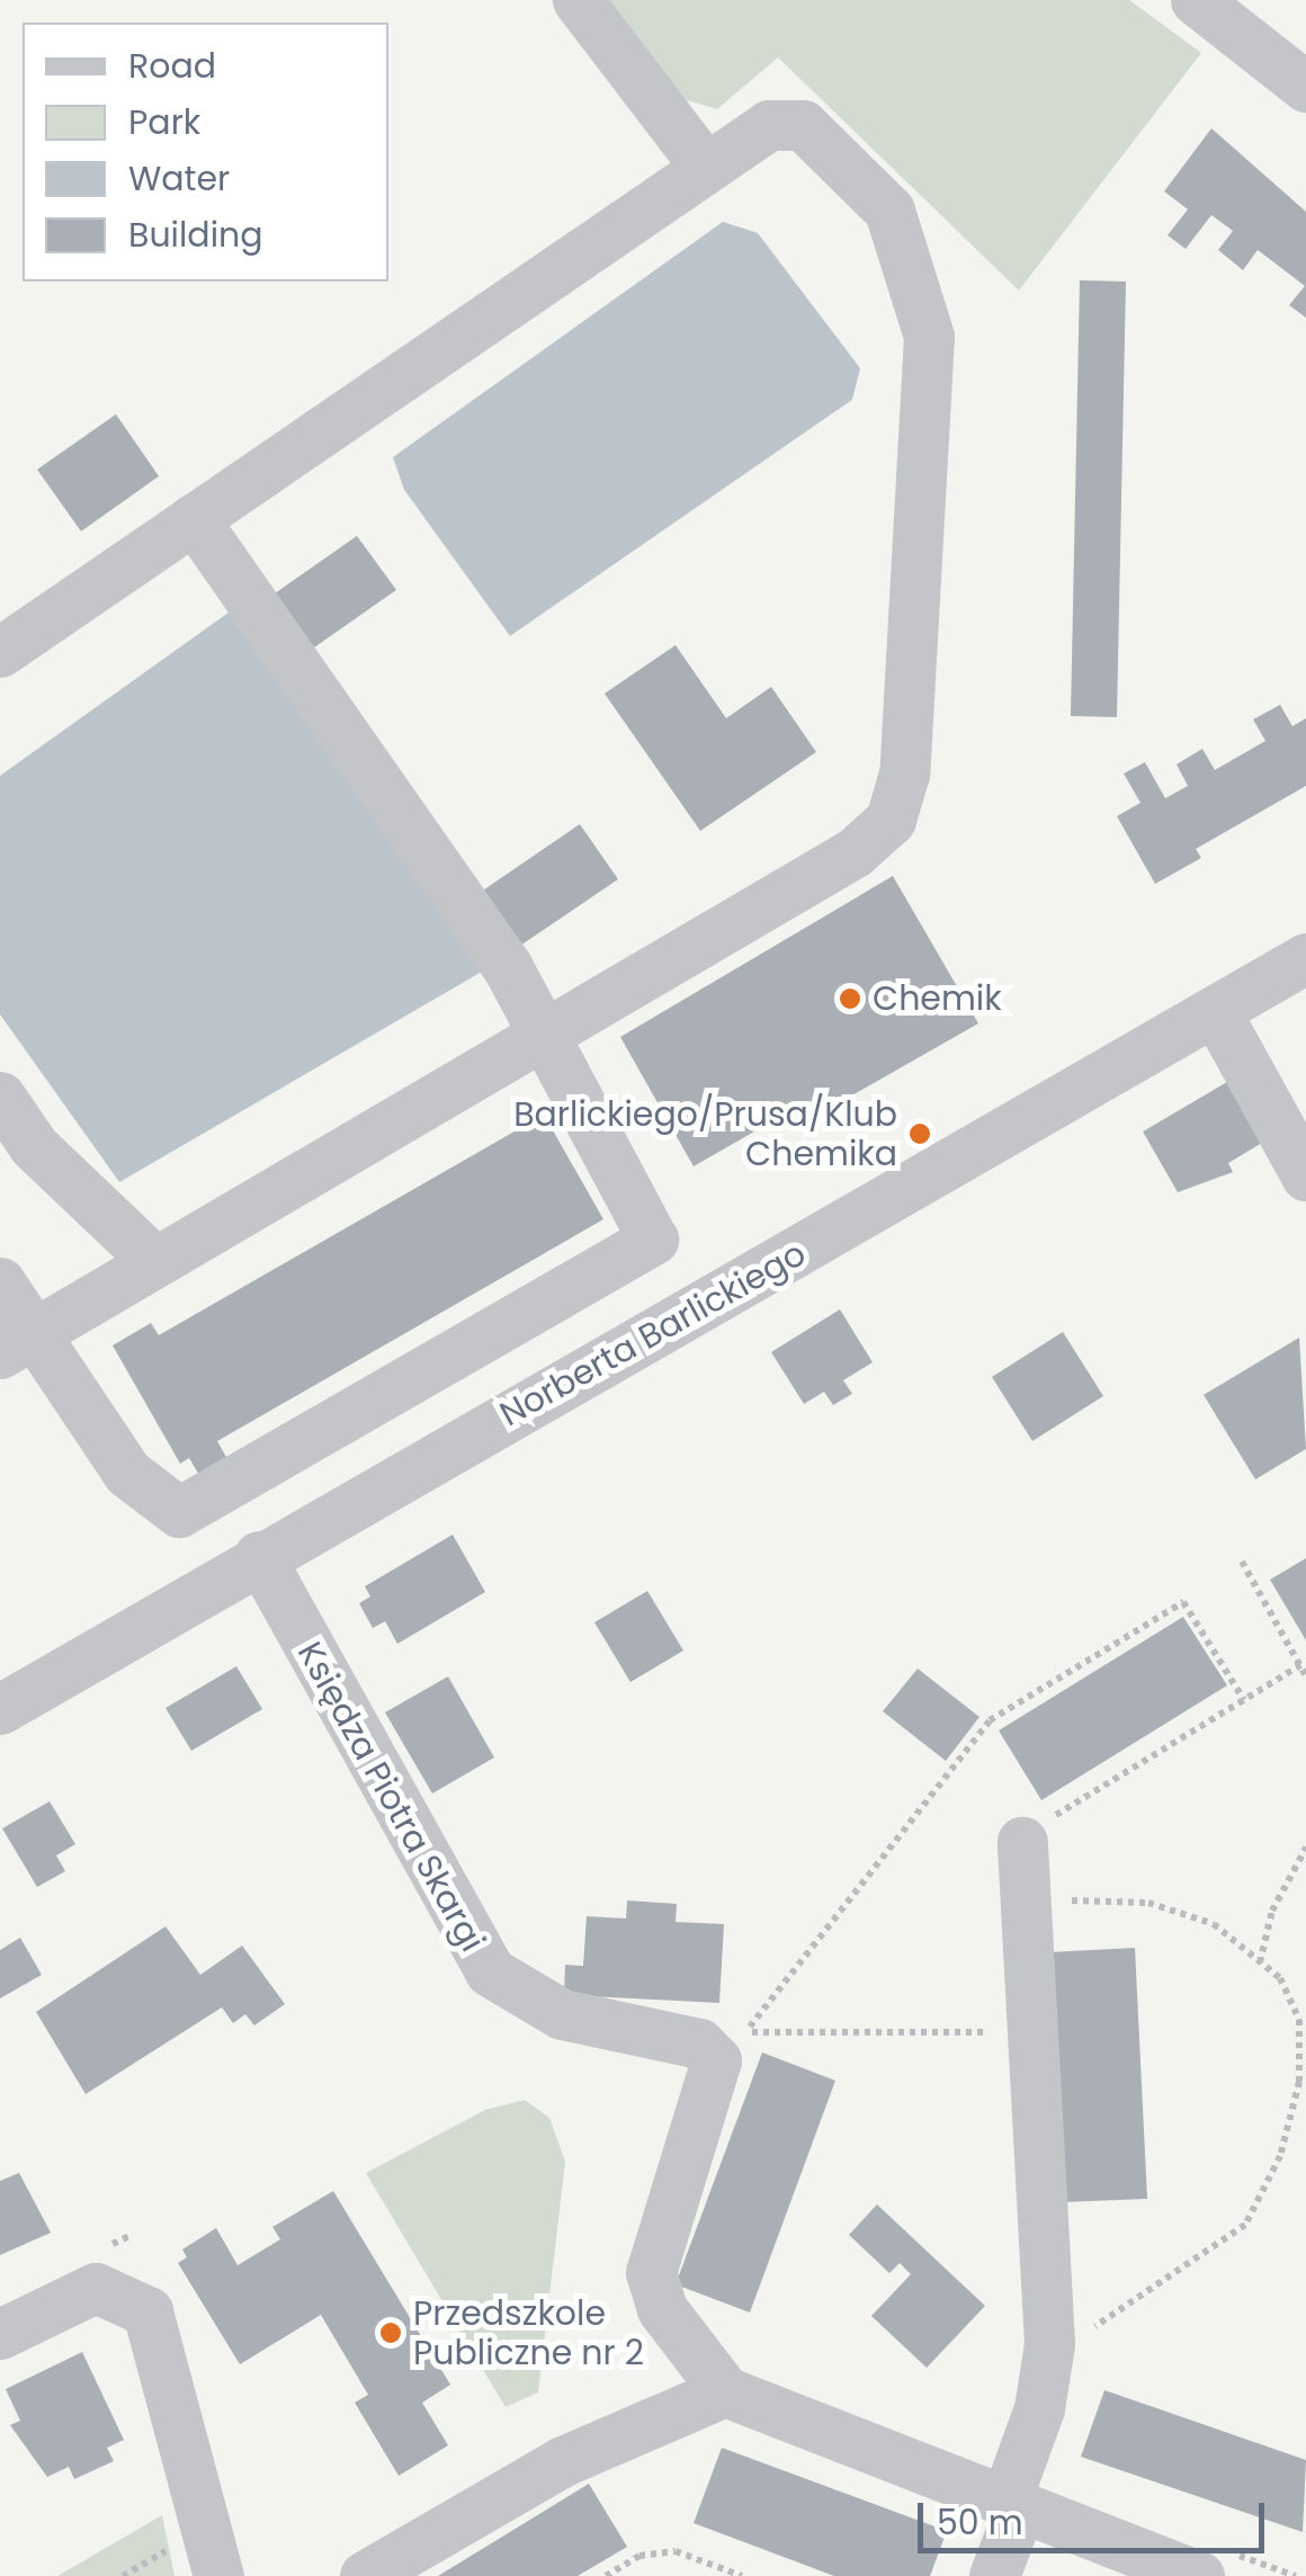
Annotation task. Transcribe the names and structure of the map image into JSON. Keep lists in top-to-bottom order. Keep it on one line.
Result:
{"streets":{"street":["Norberta Barlickiego","Księdza Piotra Skargi"]},"crossings":[["Norberta Barlickiego","Księdza Piotra Skargi"]],"places":["Chemik","Barlickiego/Prusa/Klub Chemika","Przedszkole Publiczne nr 2"],"legend":["Road","Park","Water","Building"],"scale_bar":"50 m"}
